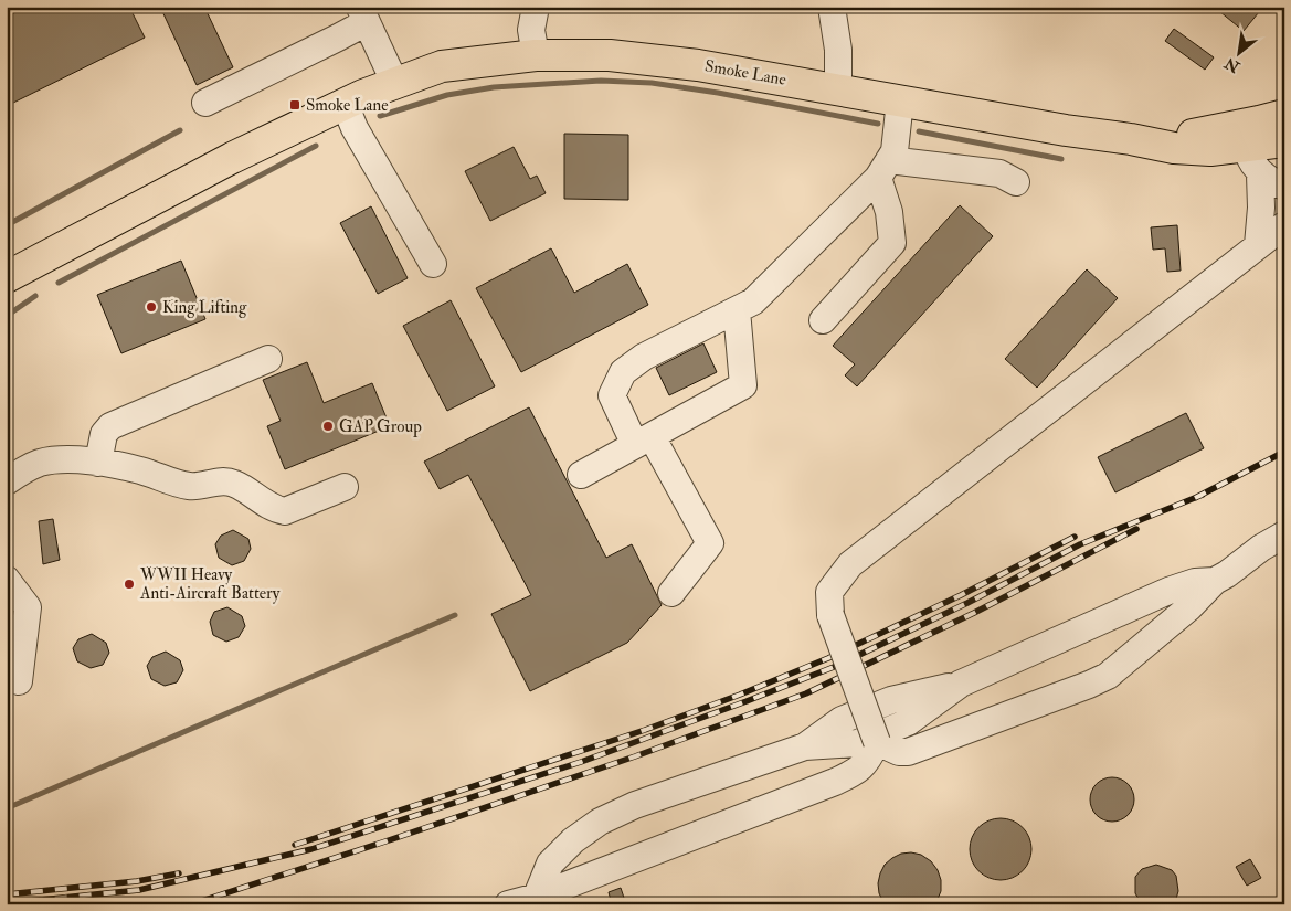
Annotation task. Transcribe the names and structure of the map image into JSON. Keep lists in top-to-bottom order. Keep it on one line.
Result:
{"streets":{"highway":["Smoke Lane"]},"places":{"transit":["Smoke Lane"],"other":["King Lifting","GAP Group","WWII Heavy Anti-Aircraft Battery"]},"north":"bottom left"}
